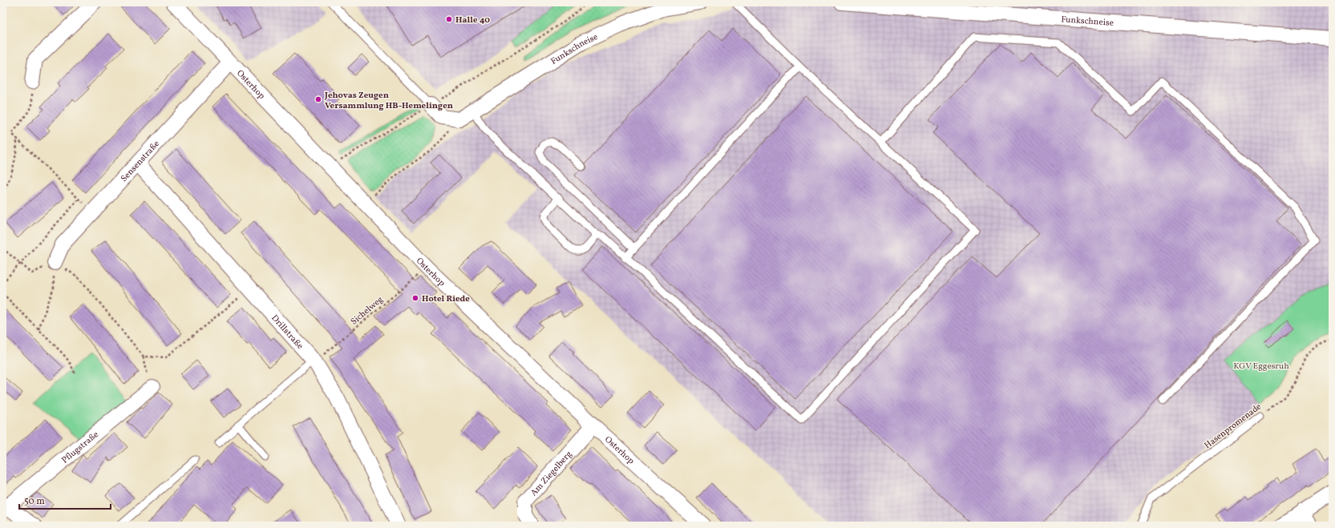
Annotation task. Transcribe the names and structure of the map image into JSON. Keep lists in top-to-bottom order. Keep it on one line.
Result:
{"streets":{"street":["Funkschneise","Osterhop","Sensenstraße","Drillstraße","Pflugstraße","Am Ziegelberg"],"lane":["Hasenpromenade"],"path":["Sichelweg"]},"crossings":[["Osterhop","Sensenstraße"],["Osterhop","Sichelweg"],["Osterhop","Am Ziegelberg"],["Sensenstraße","Drillstraße"],["Sichelweg","Drillstraße"]],"parks":["KGV Eggesruh"],"places":["Halle 40","Jehovas Zeugen Versammlung HB-Hemelingen","Hotel Riede"],"scale_bar":"50 m"}
